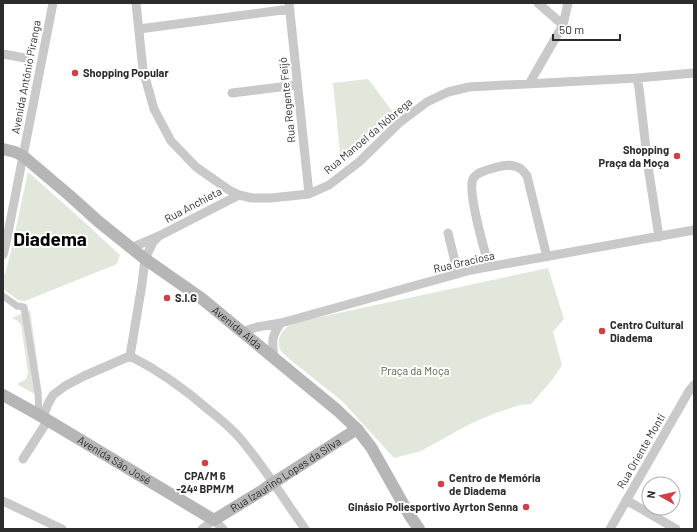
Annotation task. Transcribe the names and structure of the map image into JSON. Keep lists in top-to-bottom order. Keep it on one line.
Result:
{"streets":{"main road":["Avenida Alda","Avenida São José","Rua Izaurino Lopes da Silva"],"street":["Avenida Antônio Piranga","Rua Regente Feijó","Rua Manoel da Nóbrega","Rua Anchieta","Rua Graciosa","Rua Oriente Monti"]},"crossings":[["Avenida Antônio Piranga","Avenida Alda"],["Rua Regente Feijó","Rua Manoel da Nóbrega"],["Rua Manoel da Nóbrega","Rua Anchieta"],["Rua Anchieta","Avenida Alda"],["Rua Graciosa","Avenida Alda"],["Avenida Alda","Rua Izaurino Lopes da Silva"],["Avenida São José","Rua Izaurino Lopes da Silva"]],"districts":["Diadema"],"parks":["Praça da Moça"],"places":["Shopping Popular","Shopping Praça da Moça","S.I.G","Centro Cultural Diadema","CPA/M 6 -24º BPM/M","Centro de Memória de Diadema","Ginásio Poliesportivo Ayrton Senna"],"scale_bar":"50 m","north":"left"}
